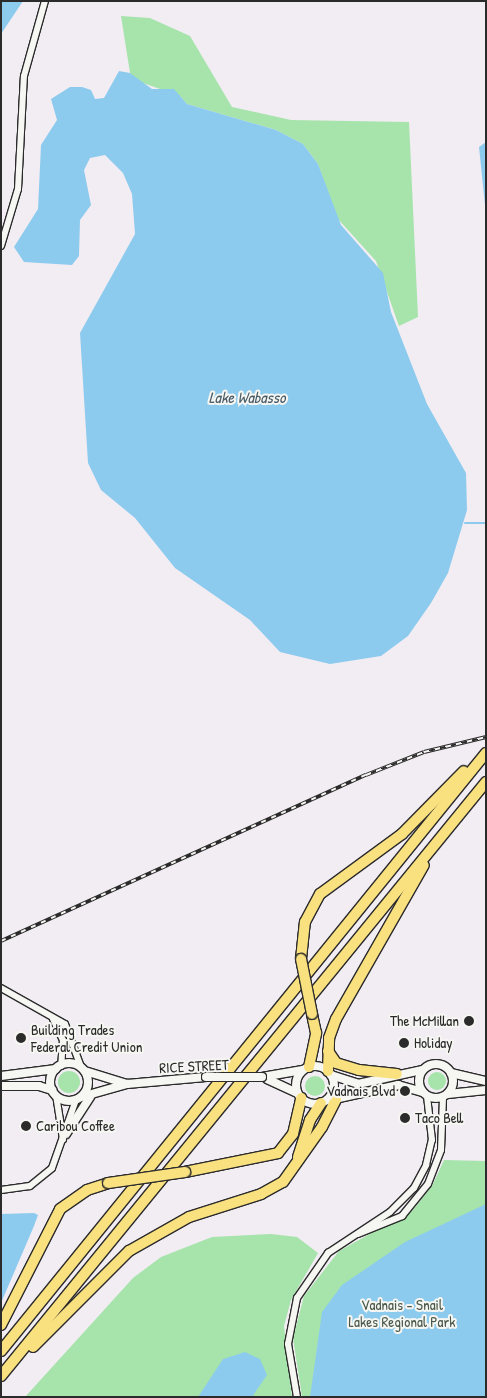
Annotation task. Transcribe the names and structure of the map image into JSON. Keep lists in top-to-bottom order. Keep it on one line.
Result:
{"streets":{"main road":["RICE STREET"]},"water":["Lake Wabasso"],"parks":["Vadnais - Snail Lakes Regional Park"],"places":["The McMillan","Building Trades Federal Credit Union","Holiday","Vadnais Blvd","Taco Bell","Caribou Coffee"]}
